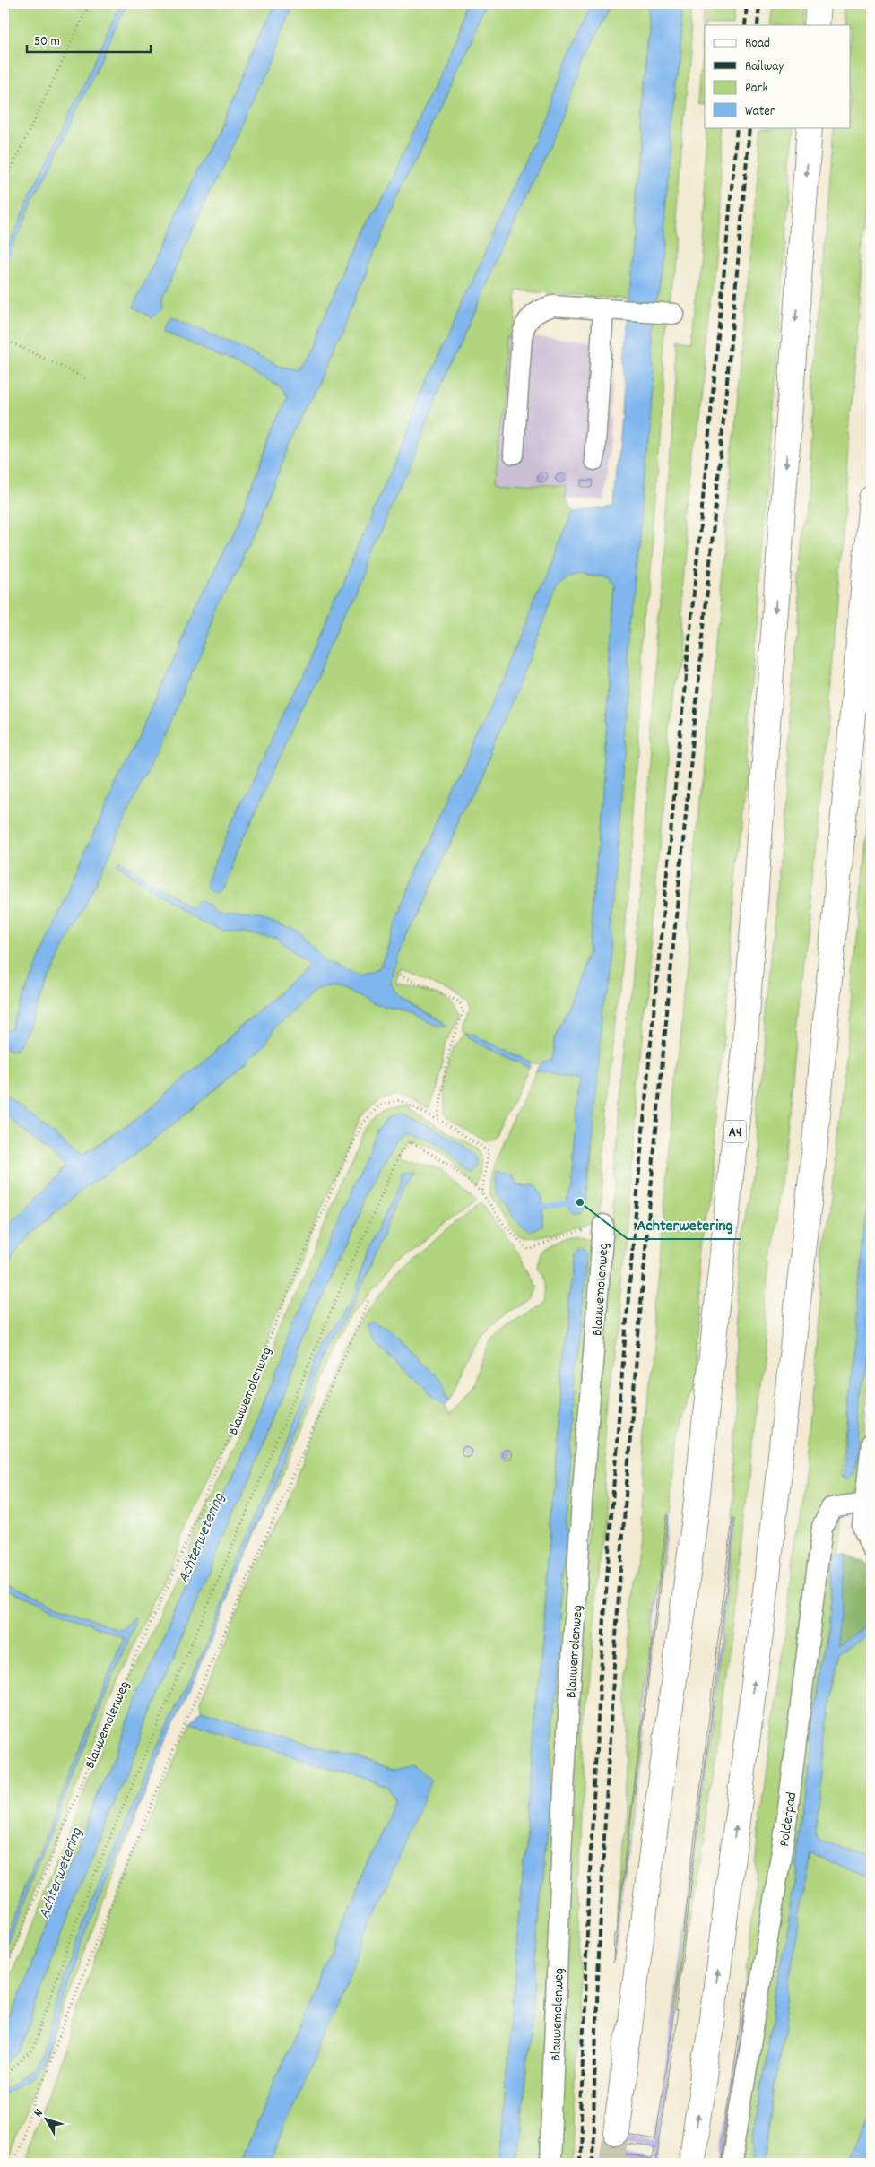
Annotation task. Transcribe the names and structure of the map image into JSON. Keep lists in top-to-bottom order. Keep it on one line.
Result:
{"streets":{"highway":["A4"],"street":["Blauwemolenweg","Polderpad"]},"water":["Achterwetering"],"places":["Achterwetering"],"legend":["Road","Railway","Park","Water"],"scale_bar":"50 m","north":"top left"}
